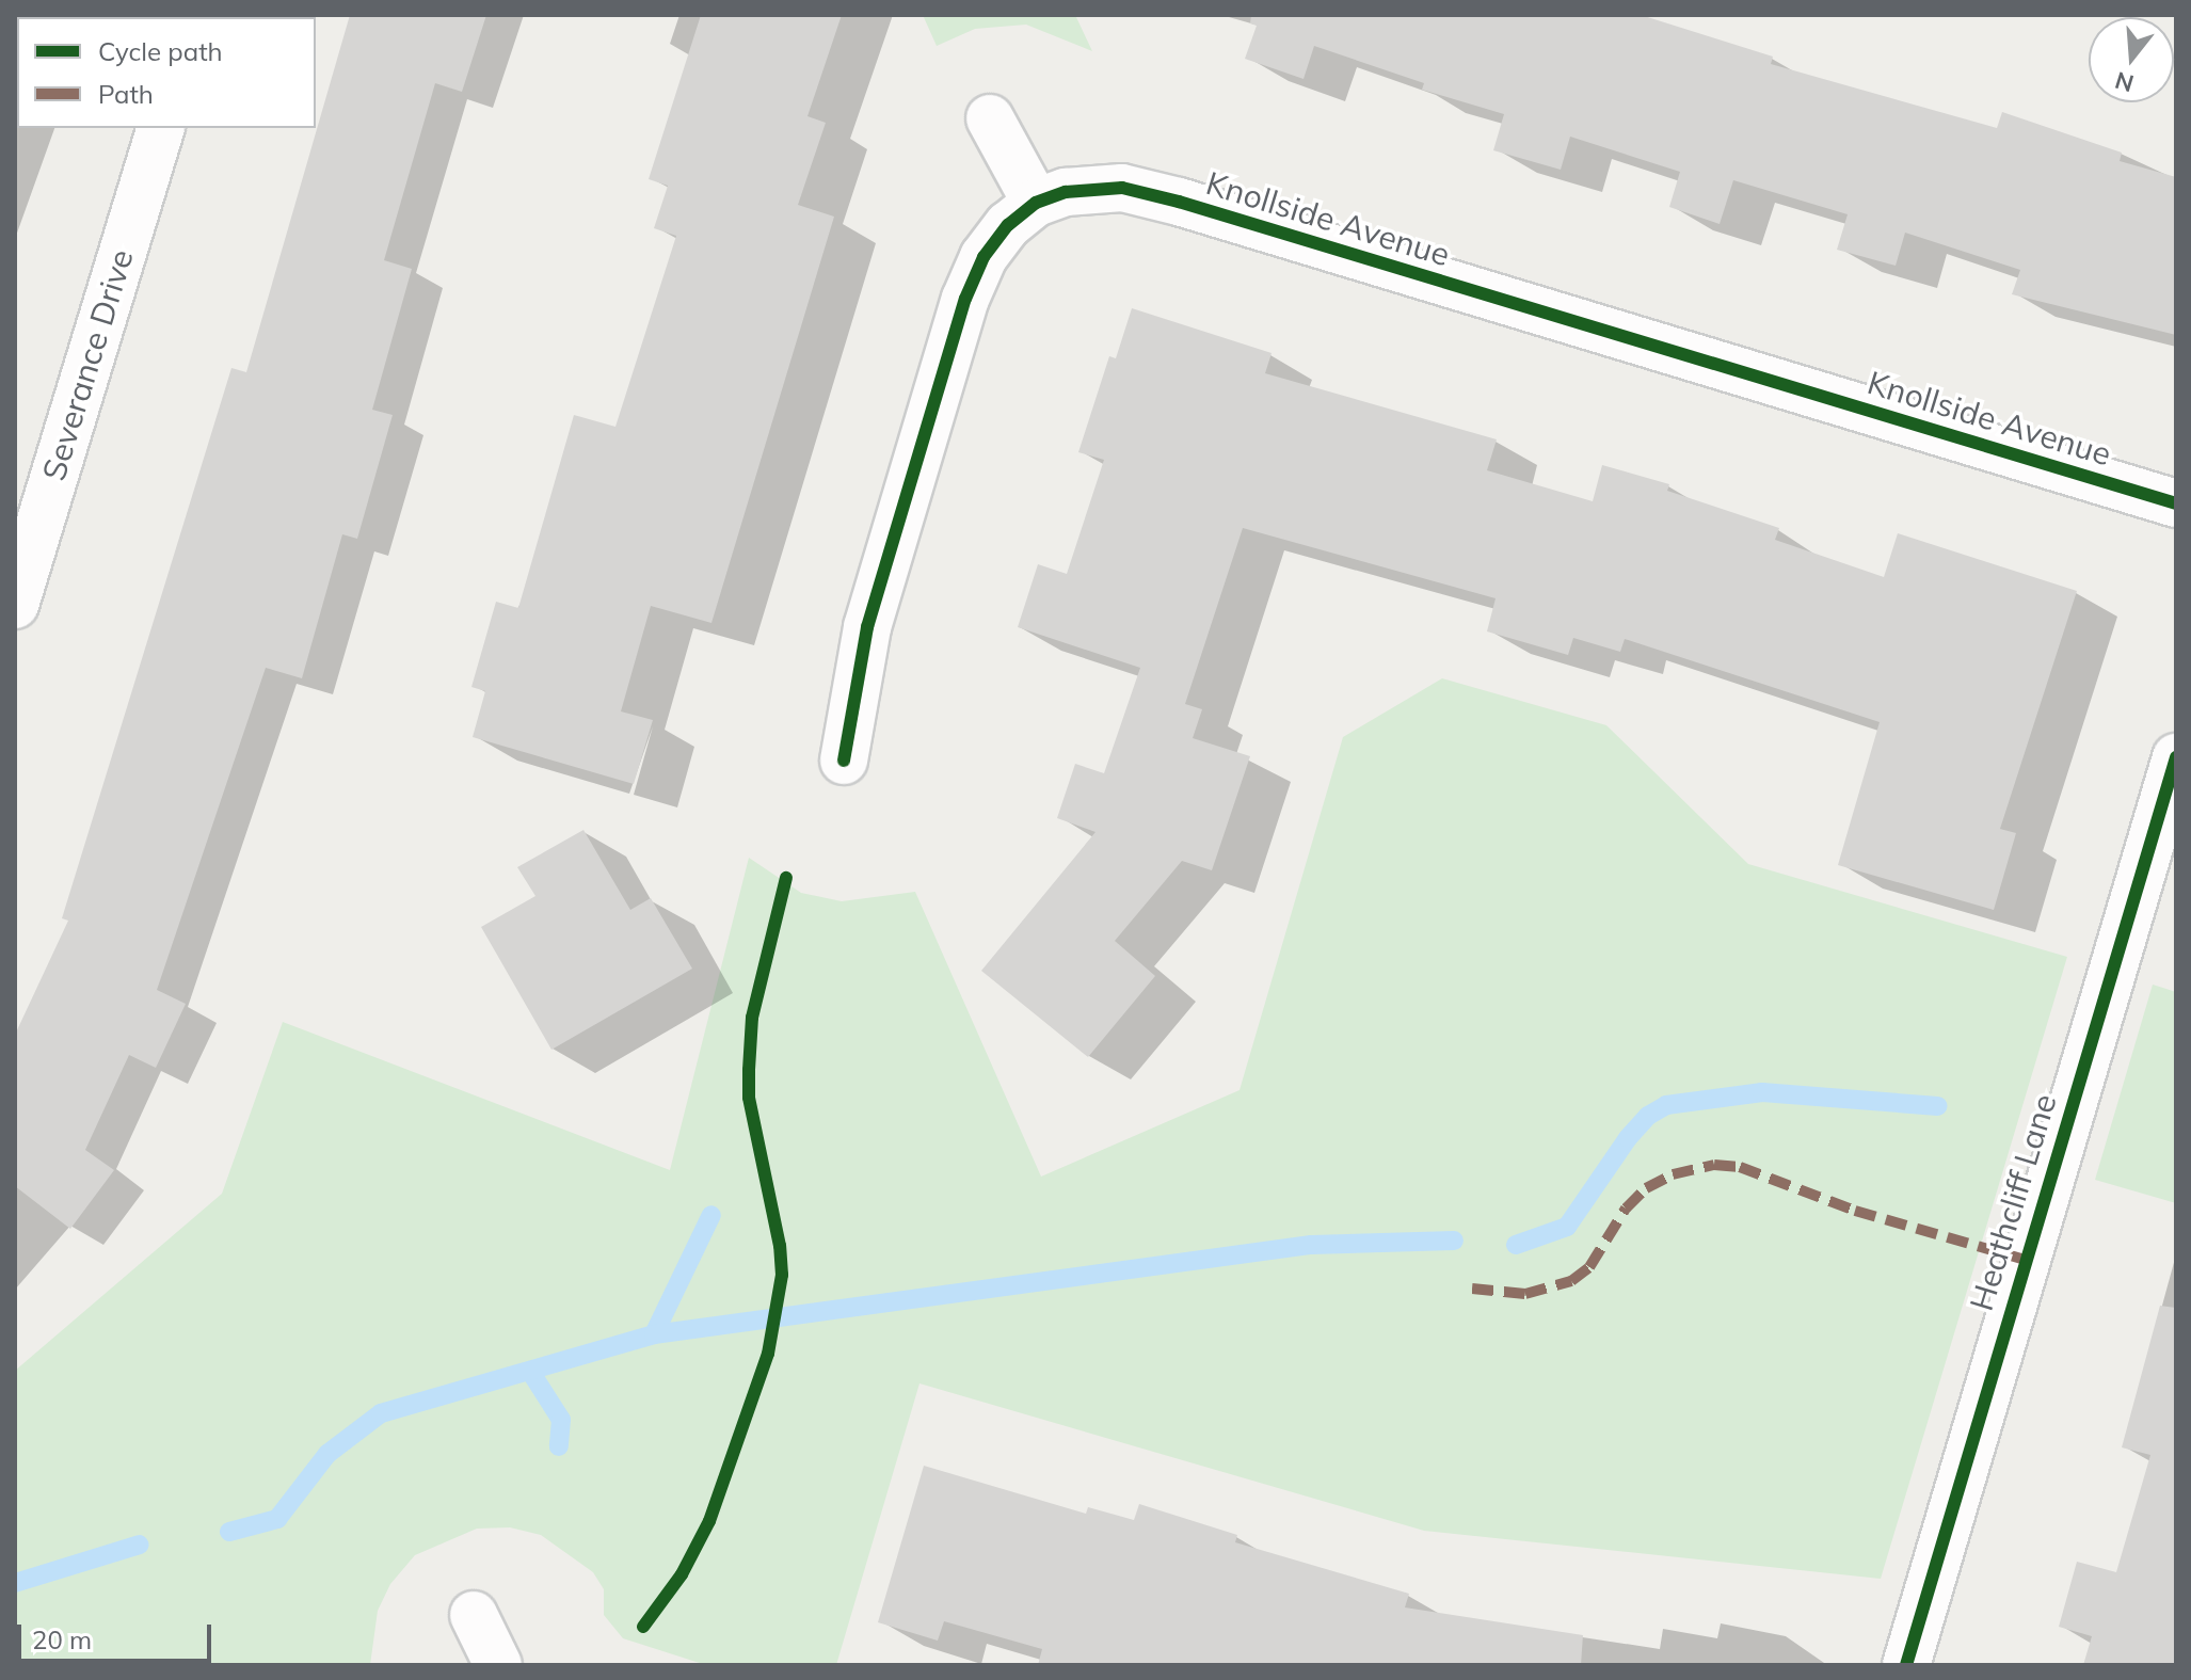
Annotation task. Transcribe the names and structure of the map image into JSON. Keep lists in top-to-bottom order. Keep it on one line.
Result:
{"streets":{"street":["Knollside Avenue","Severance Drive","Heathcliff Lane"]},"legend":["Cycle path","Path"],"scale_bar":"20 m","north":"bottom"}
